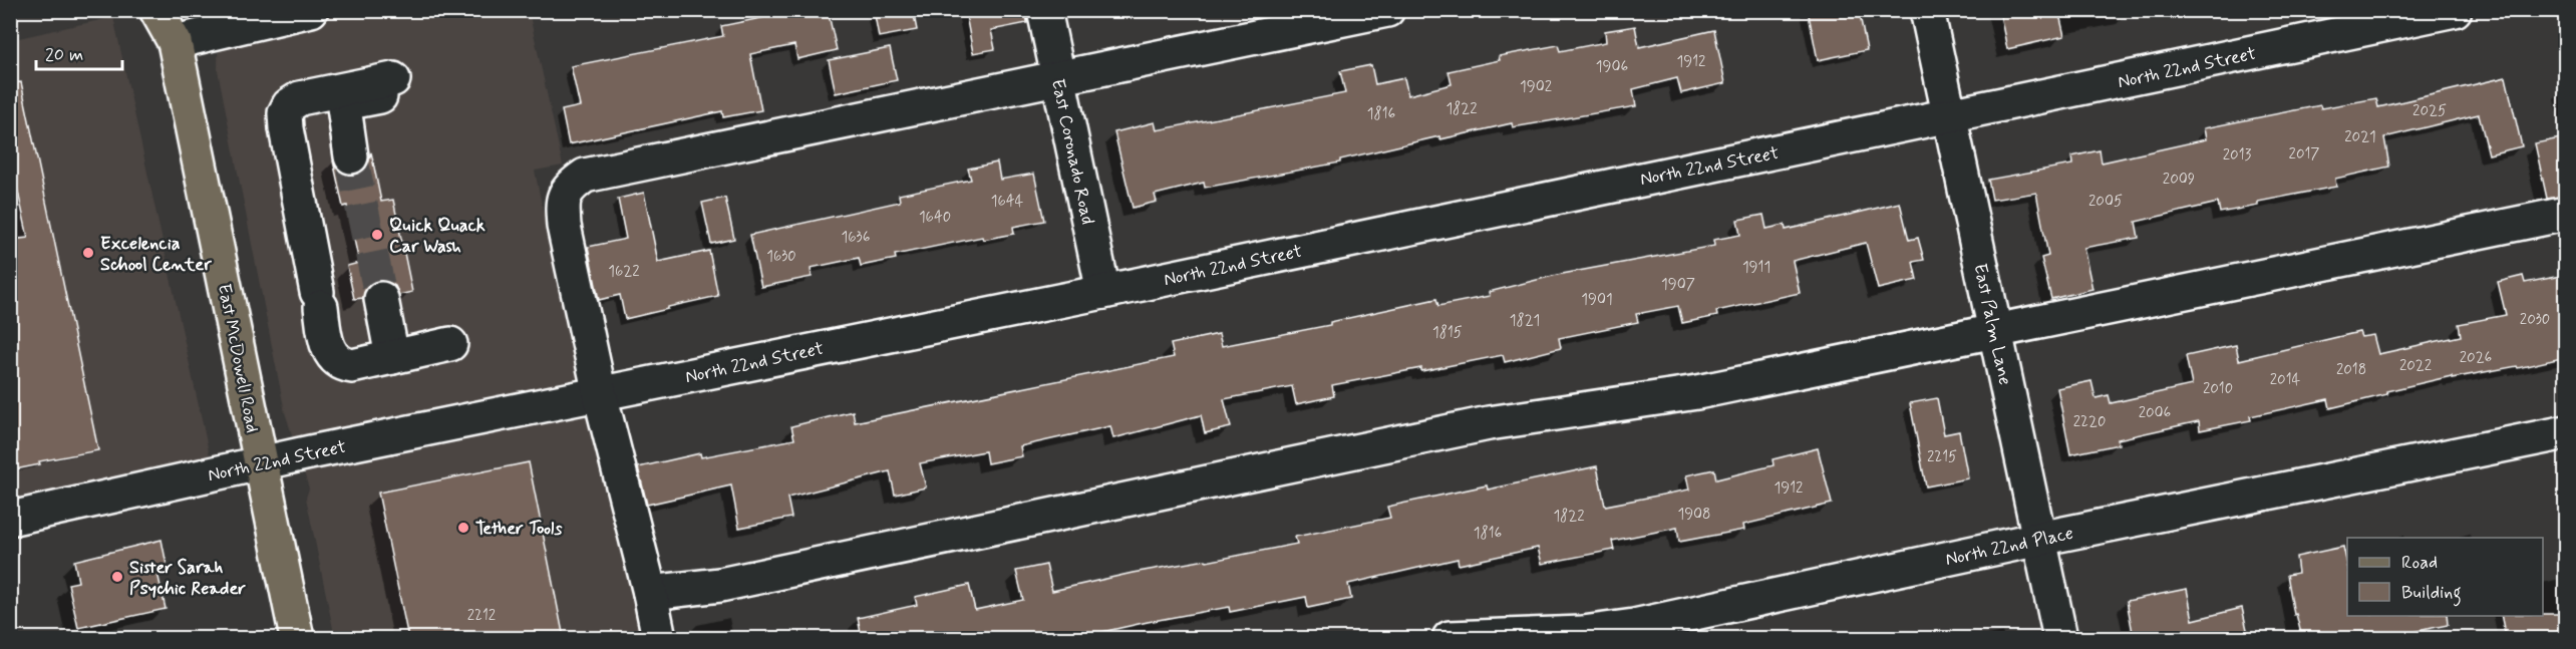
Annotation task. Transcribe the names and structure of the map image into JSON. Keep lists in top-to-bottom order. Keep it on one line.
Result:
{"streets":{"main road":["East McDowell Road"],"street":["North 22nd Street","East Coronado Road","East Palm Lane","North 22nd Place"]},"crossings":[["North 22nd Street","East Coronado Road"],["North 22nd Street","East Palm Lane"],["North 22nd Street","East McDowell Road"],["East Palm Lane","North 22nd Place"]],"places":["Quick Quack Car Wash","Excelencia School Center","Tether Tools","Sister Sarah Psychic Reader"],"house_numbers":["1912","1906","1902","1822","2025","1816","2021","2017","2013","2009","1644","2005","1640","1636","1630","1911","1622","1907","1901","2030","1821","1815","2026","2022","2018","2014","2010","2006","2220","2215","1912","1908","1822","1816","2212"],"legend":["Road","Building"],"scale_bar":"20 m"}
